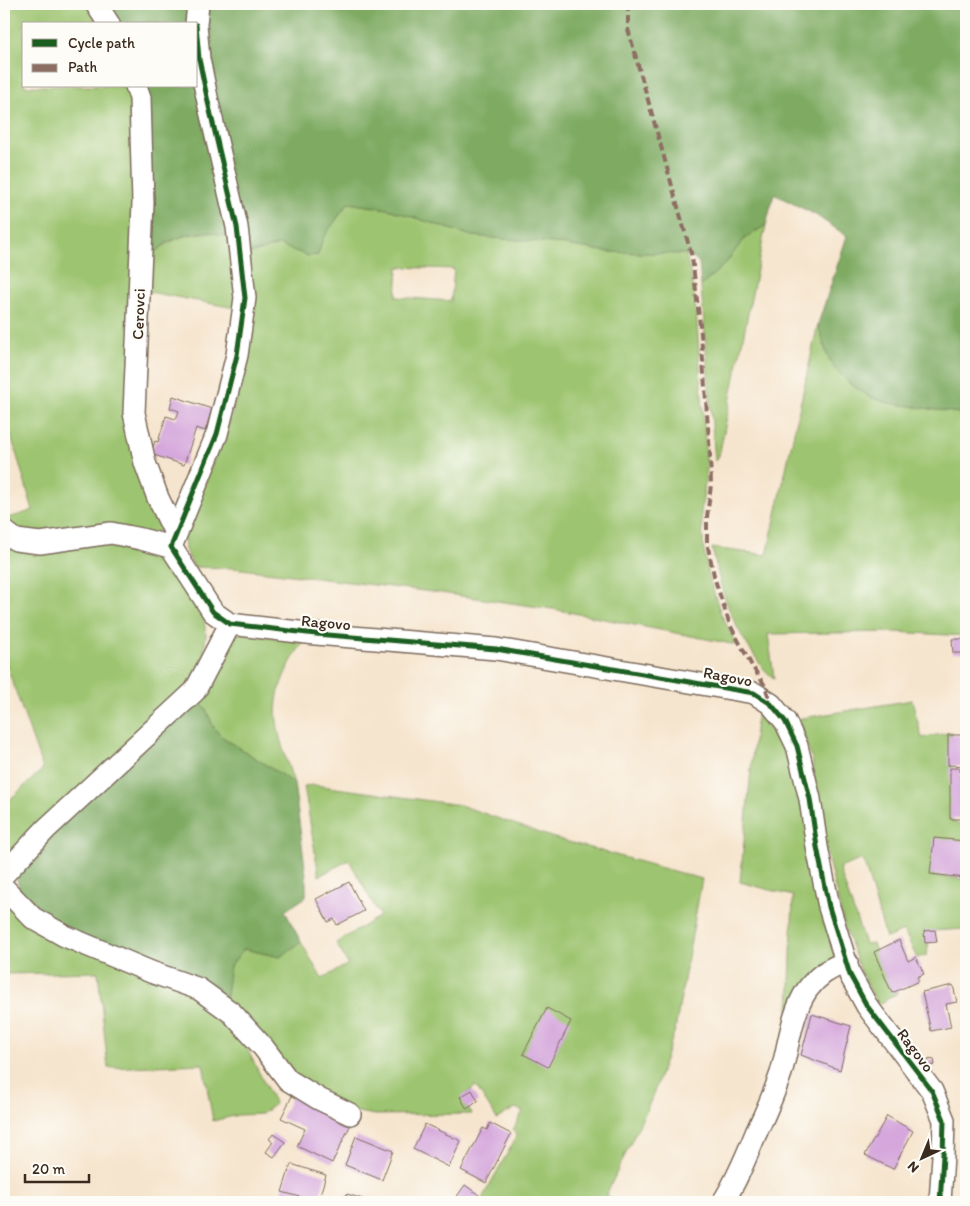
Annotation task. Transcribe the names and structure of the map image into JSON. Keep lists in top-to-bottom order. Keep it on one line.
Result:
{"streets":{"street":["Cerovci","Ragovo"]},"crossings":[["Cerovci","Ragovo"]],"legend":["Cycle path","Path"],"scale_bar":"20 m","north":"bottom left"}
